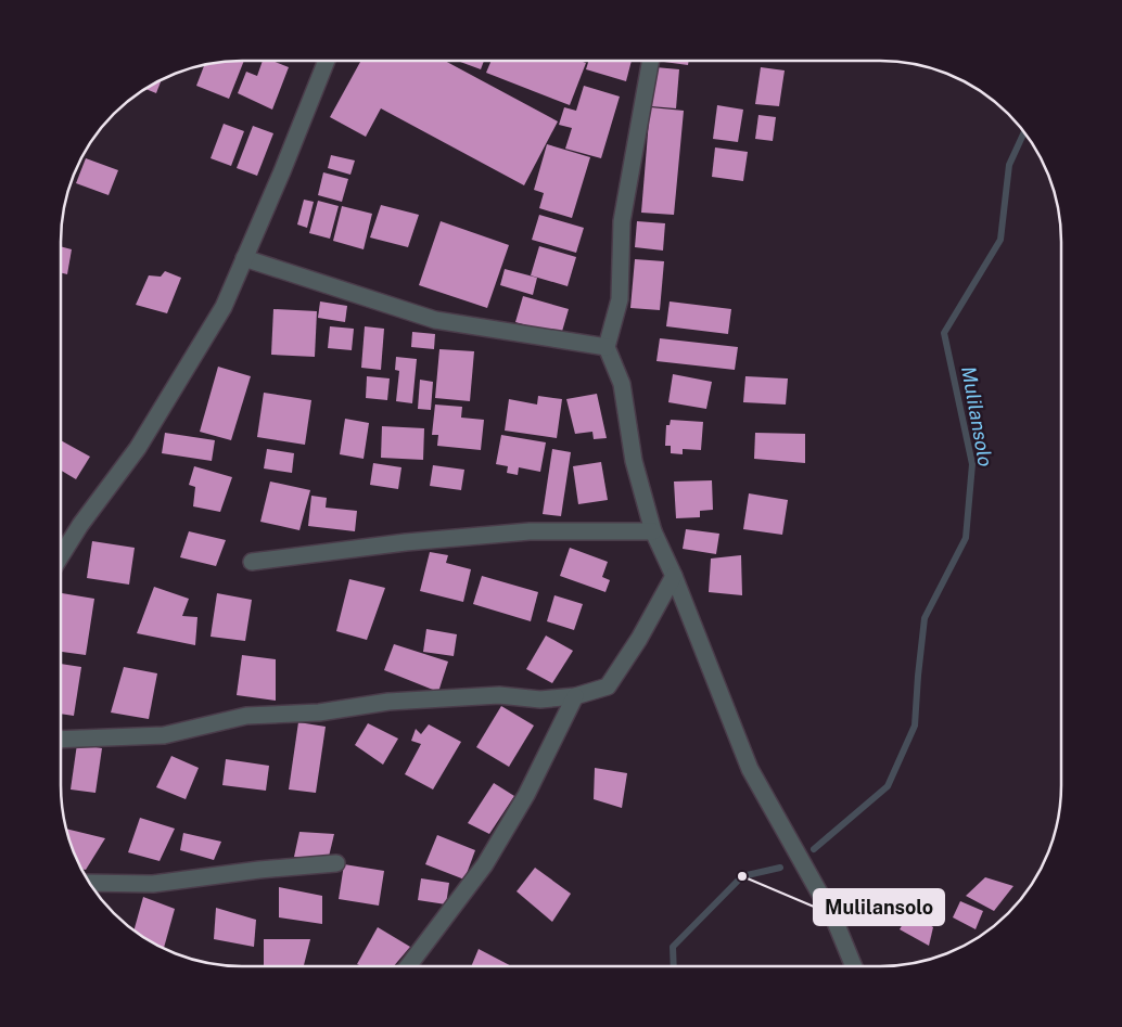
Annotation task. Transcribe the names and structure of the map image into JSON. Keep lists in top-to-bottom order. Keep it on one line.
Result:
{"water":["Mulilansolo"],"places":["Mulilansolo"]}
